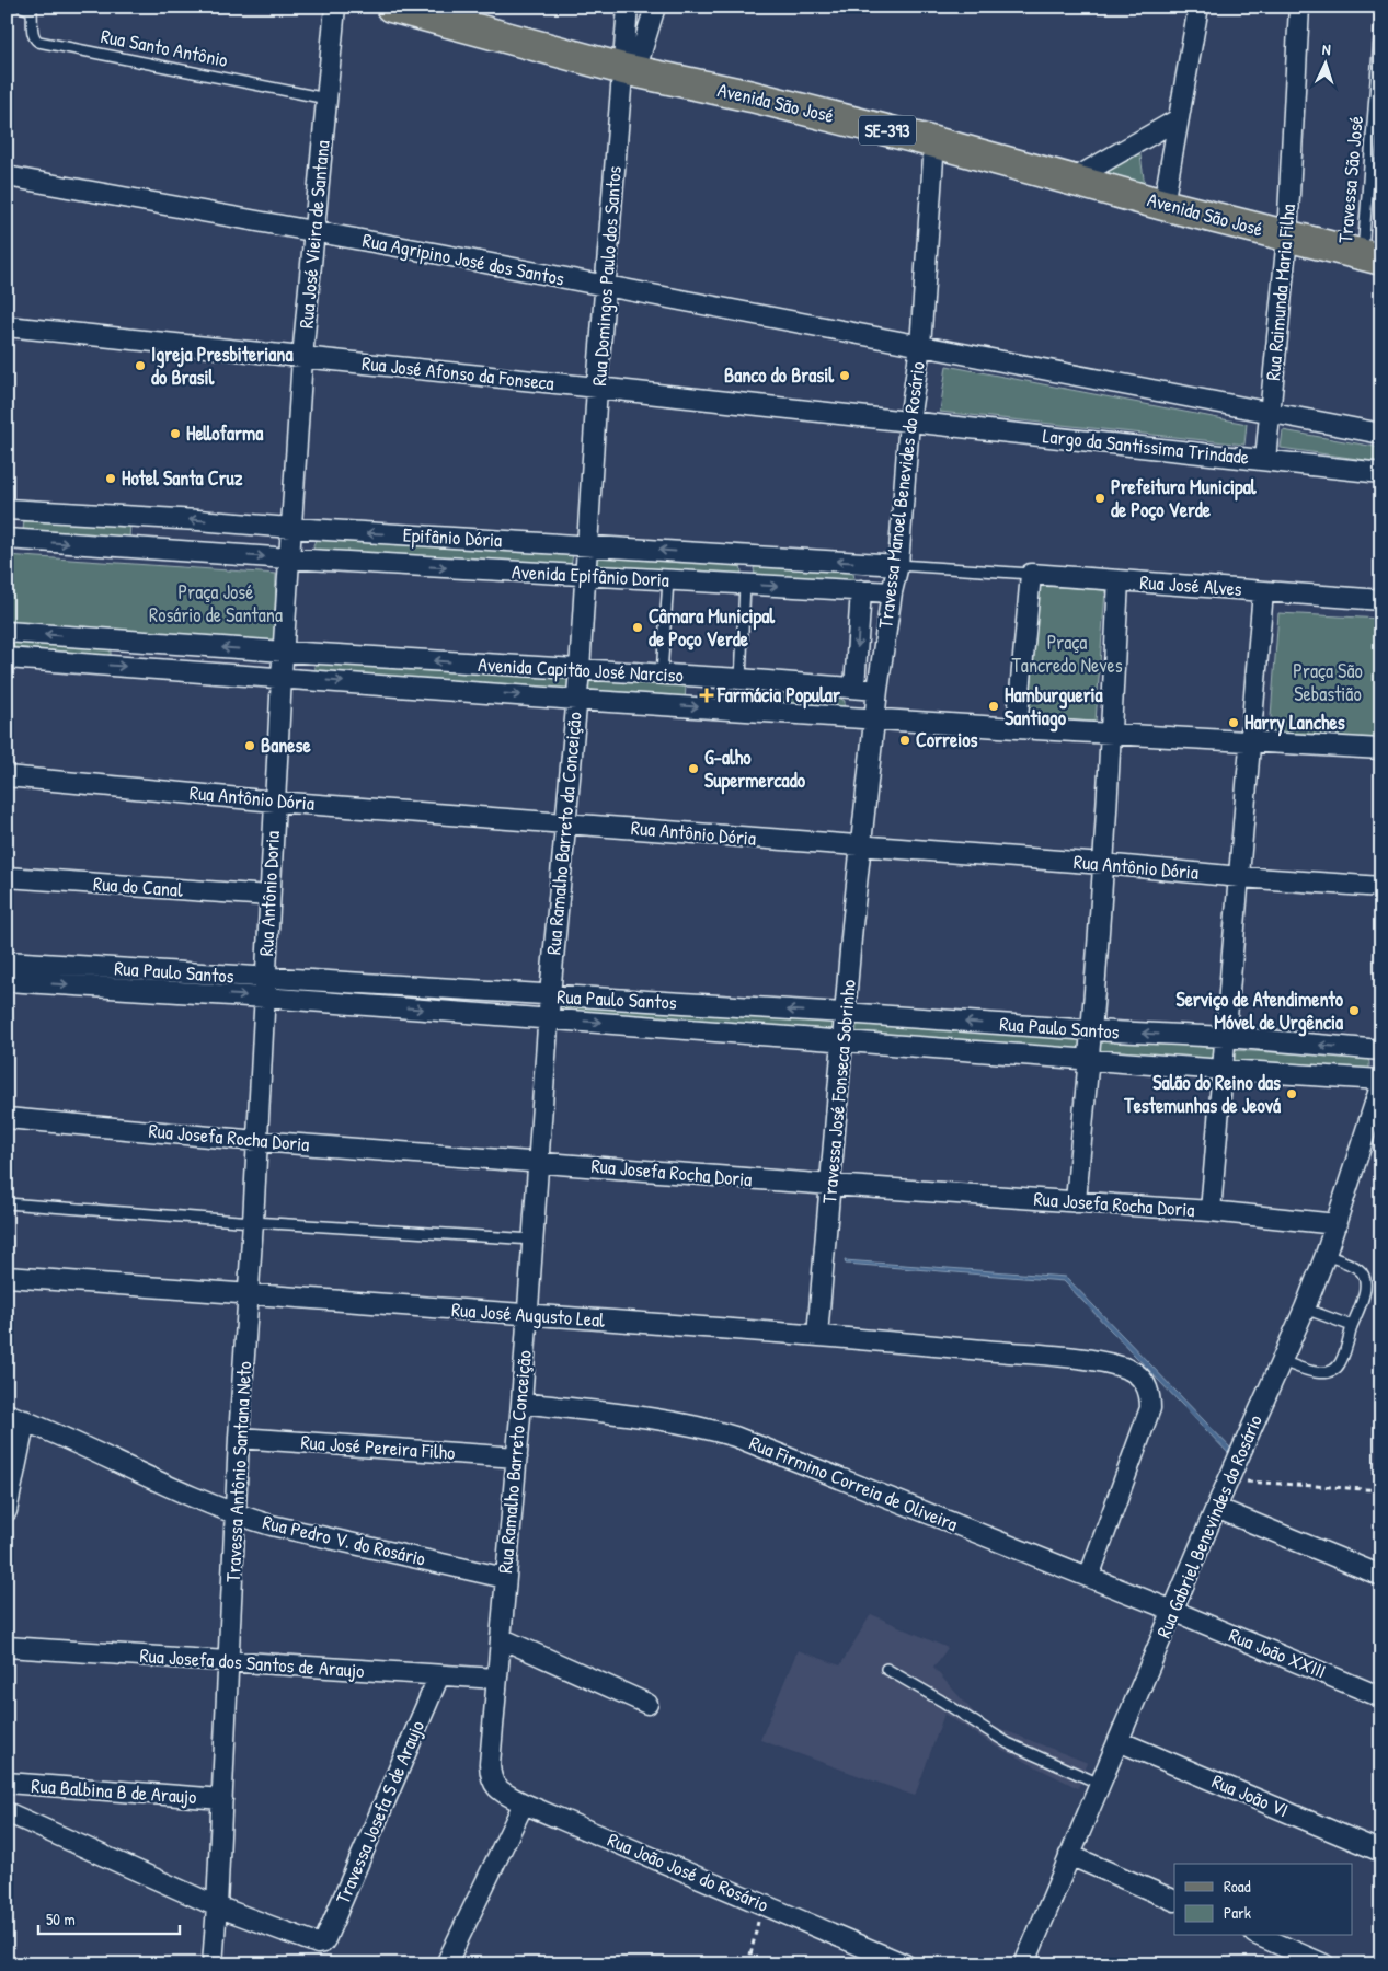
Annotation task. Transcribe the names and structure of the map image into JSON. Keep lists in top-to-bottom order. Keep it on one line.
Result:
{"streets":{"main road":["Avenida São José","SE-393"],"street":["Rua José Vieira de Santana","Rua Agripino José dos Santos","Rua Domingos Paulo dos Santos","Rua Raimunda Maria Filha","Rua José Afonso da Fonseca","Largo da Santissima Trindade","Travessa Manoel Benevides do Rosário","Epifânio Dória","Avenida Epifânio Doria","Rua José Alves","Avenida Capitão José Narciso","Rua Antônio Dória","Rua Ramalho Barreto da Conceição","Rua do Canal","Rua Antônio Doria","Rua Paulo Santos","Travessa José Fonseca Sobrinho","Rua Josefa Rocha Doria","Rua José Augusto Leal","Rua José Pereira Filho","Rua Ramalho Barreto Conceição","Travessa Antônio Santana Neto","Rua Firmino Correia de Oliveira","Rua Gabriel Benevindes do Rosário","Rua Pedro V. do Rosário","Rua João XXIII","Rua Josefa dos Santos de Araujo","Rua Balbina B de Araujo","Rua João VI","Travessa Josefa S de Araujo","Rua João José do Rosário"],"lane":["Rua Santo Antônio","Travessa São José"]},"crossings":[["Rua Santo Antônio","Rua José Vieira de Santana"],["Avenida São José","Travessa São José"],["Avenida São José","Rua Domingos Paulo dos Santos"],["Avenida São José","Rua Raimunda Maria Filha"],["Avenida São José","Travessa Manoel Benevides do Rosário"],["Rua José Vieira de Santana","Rua Agripino José dos Santos"],["Rua José Vieira de Santana","Rua José Afonso da Fonseca"],["Rua José Vieira de Santana","Epifânio Dória"],["Rua Agripino José dos Santos","Rua Domingos Paulo dos Santos"],["Rua Agripino José dos Santos","Travessa Manoel Benevides do Rosário"],["Rua Domingos Paulo dos Santos","Rua José Afonso da Fonseca"],["Rua Domingos Paulo dos Santos","Epifânio Dória"],["Rua Domingos Paulo dos Santos","Avenida Epifânio Doria"],["Rua Domingos Paulo dos Santos","Rua Ramalho Barreto da Conceição"],["Rua Raimunda Maria Filha","Largo da Santissima Trindade"],["Rua José Afonso da Fonseca","Largo da Santissima Trindade"],["Rua José Afonso da Fonseca","Travessa Manoel Benevides do Rosário"],["Largo da Santissima Trindade","Travessa Manoel Benevides do Rosário"],["Travessa Manoel Benevides do Rosário","Epifânio Dória"],["Travessa Manoel Benevides do Rosário","Avenida Epifânio Doria"],["Travessa Manoel Benevides do Rosário","Avenida Capitão José Narciso"],["Travessa Manoel Benevides do Rosário","Rua Antônio Dória"],["Travessa Manoel Benevides do Rosário","Travessa José Fonseca Sobrinho"],["Avenida Epifânio Doria","Rua Ramalho Barreto da Conceição"],["Avenida Capitão José Narciso","Rua Ramalho Barreto da Conceição"],["Avenida Capitão José Narciso","Rua Antônio Doria"],["Rua Antônio Dória","Rua Ramalho Barreto da Conceição"],["Rua Antônio Dória","Rua Antônio Doria"],["Rua Antônio Dória","Travessa José Fonseca Sobrinho"],["Rua Ramalho Barreto da Conceição","Rua Paulo Santos"],["Rua Ramalho Barreto da Conceição","Rua Ramalho Barreto Conceição"],["Rua do Canal","Rua Antônio Doria"],["Rua Antônio Doria","Rua Paulo Santos"],["Rua Antônio Doria","Travessa Antônio Santana Neto"],["Rua Paulo Santos","Travessa José Fonseca Sobrinho"],["Rua Paulo Santos","Rua Ramalho Barreto Conceição"],["Rua Paulo Santos","Travessa Antônio Santana Neto"],["Rua Paulo Santos","Rua Gabriel Benevindes do Rosário"],["Travessa José Fonseca Sobrinho","Rua Josefa Rocha Doria"],["Travessa José Fonseca Sobrinho","Rua José Augusto Leal"],["Rua Josefa Rocha Doria","Rua Ramalho Barreto Conceição"],["Rua Josefa Rocha Doria","Travessa Antônio Santana Neto"],["Rua Josefa Rocha Doria","Rua Gabriel Benevindes do Rosário"],["Rua José Augusto Leal","Rua Ramalho Barreto Conceição"],["Rua José Augusto Leal","Travessa Antônio Santana Neto"],["Rua José Augusto Leal","Rua Firmino Correia de Oliveira"],["Rua José Pereira Filho","Rua Ramalho Barreto Conceição"],["Rua José Pereira Filho","Travessa Antônio Santana Neto"],["Rua Ramalho Barreto Conceição","Rua Firmino Correia de Oliveira"],["Rua Ramalho Barreto Conceição","Rua Pedro V. do Rosário"],["Rua Ramalho Barreto Conceição","Rua Josefa dos Santos de Araujo"],["Rua Ramalho Barreto Conceição","Rua João José do Rosário"],["Travessa Antônio Santana Neto","Rua Pedro V. do Rosário"],["Travessa Antônio Santana Neto","Rua Josefa dos Santos de Araujo"],["Travessa Antônio Santana Neto","Rua Balbina B de Araujo"],["Rua Firmino Correia de Oliveira","Rua Gabriel Benevindes do Rosário"],["Rua Firmino Correia de Oliveira","Rua João XXIII"],["Rua Gabriel Benevindes do Rosário","Rua João XXIII"],["Rua Gabriel Benevindes do Rosário","Rua João VI"],["Rua Josefa dos Santos de Araujo","Travessa Josefa S de Araujo"],["Rua Balbina B de Araujo","Travessa Josefa S de Araujo"]],"one_way":["Avenida Epifânio Doria"],"parks":["Praça José Rosário de Santana","Praça Tancredo Neves","Praça São Sebastião"],"places":{"other":["Igreja Presbiteriana do Brasil","Banco do Brasil","Hellofarma","Hotel Santa Cruz","Prefeitura Municipal de Poço Verde","Câmara Municipal de Poço Verde","Hamburgueria Santiago","Harry Lanches","Correios","Banese","G-alho Supermercado","Serviço de Atendimento Móvel de Urgência","Salão do Reino das Testemunhas de Jeová"],"health":["Farmácia Popular"]},"legend":["Road","Park"],"scale_bar":"50 m","north":"top"}
